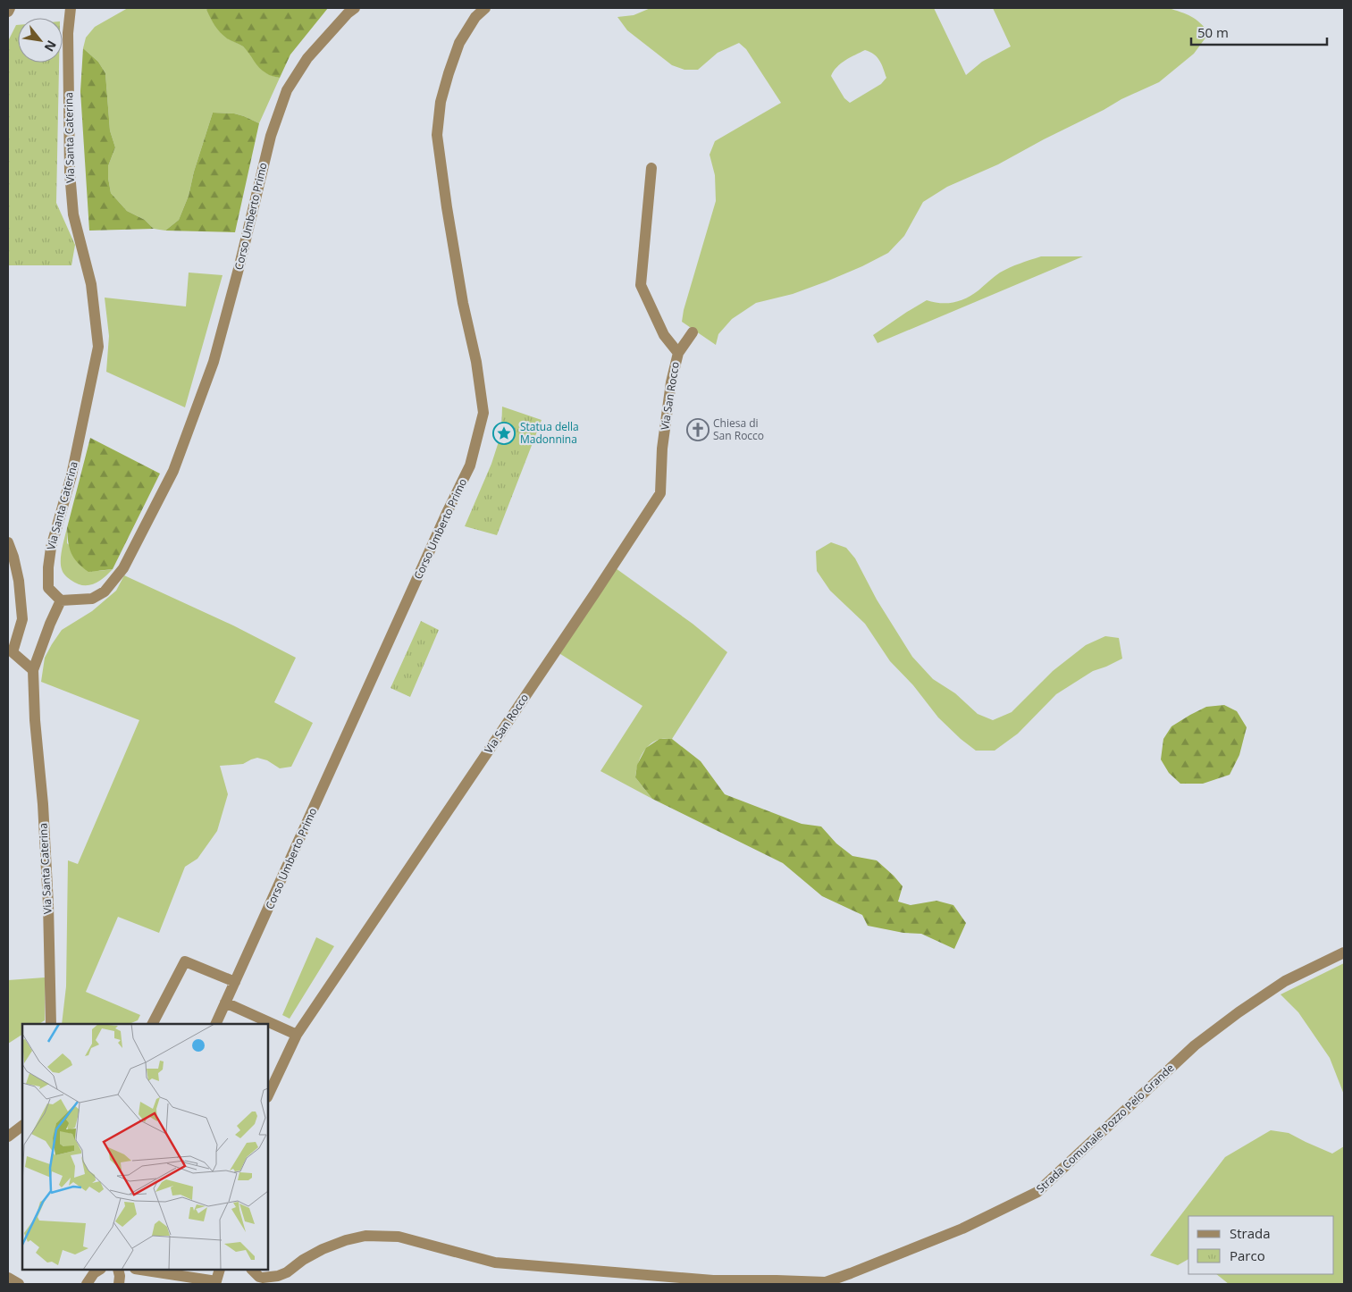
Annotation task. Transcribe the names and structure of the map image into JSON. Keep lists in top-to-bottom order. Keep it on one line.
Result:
{"streets":{"street":["Via Santa Caterina","Corso Umberto Primo","Via San Rocco","Strada Comunale Pozzo Pelo Grande"]},"crossings":[["Via Santa Caterina","Corso Umberto Primo"]],"places":{"church":["Chiesa di San Rocco"],"place":["Statua della Madonnina"]},"legend":["Strada","Parco"],"scale_bar":"50 m","north":"bottom right"}
